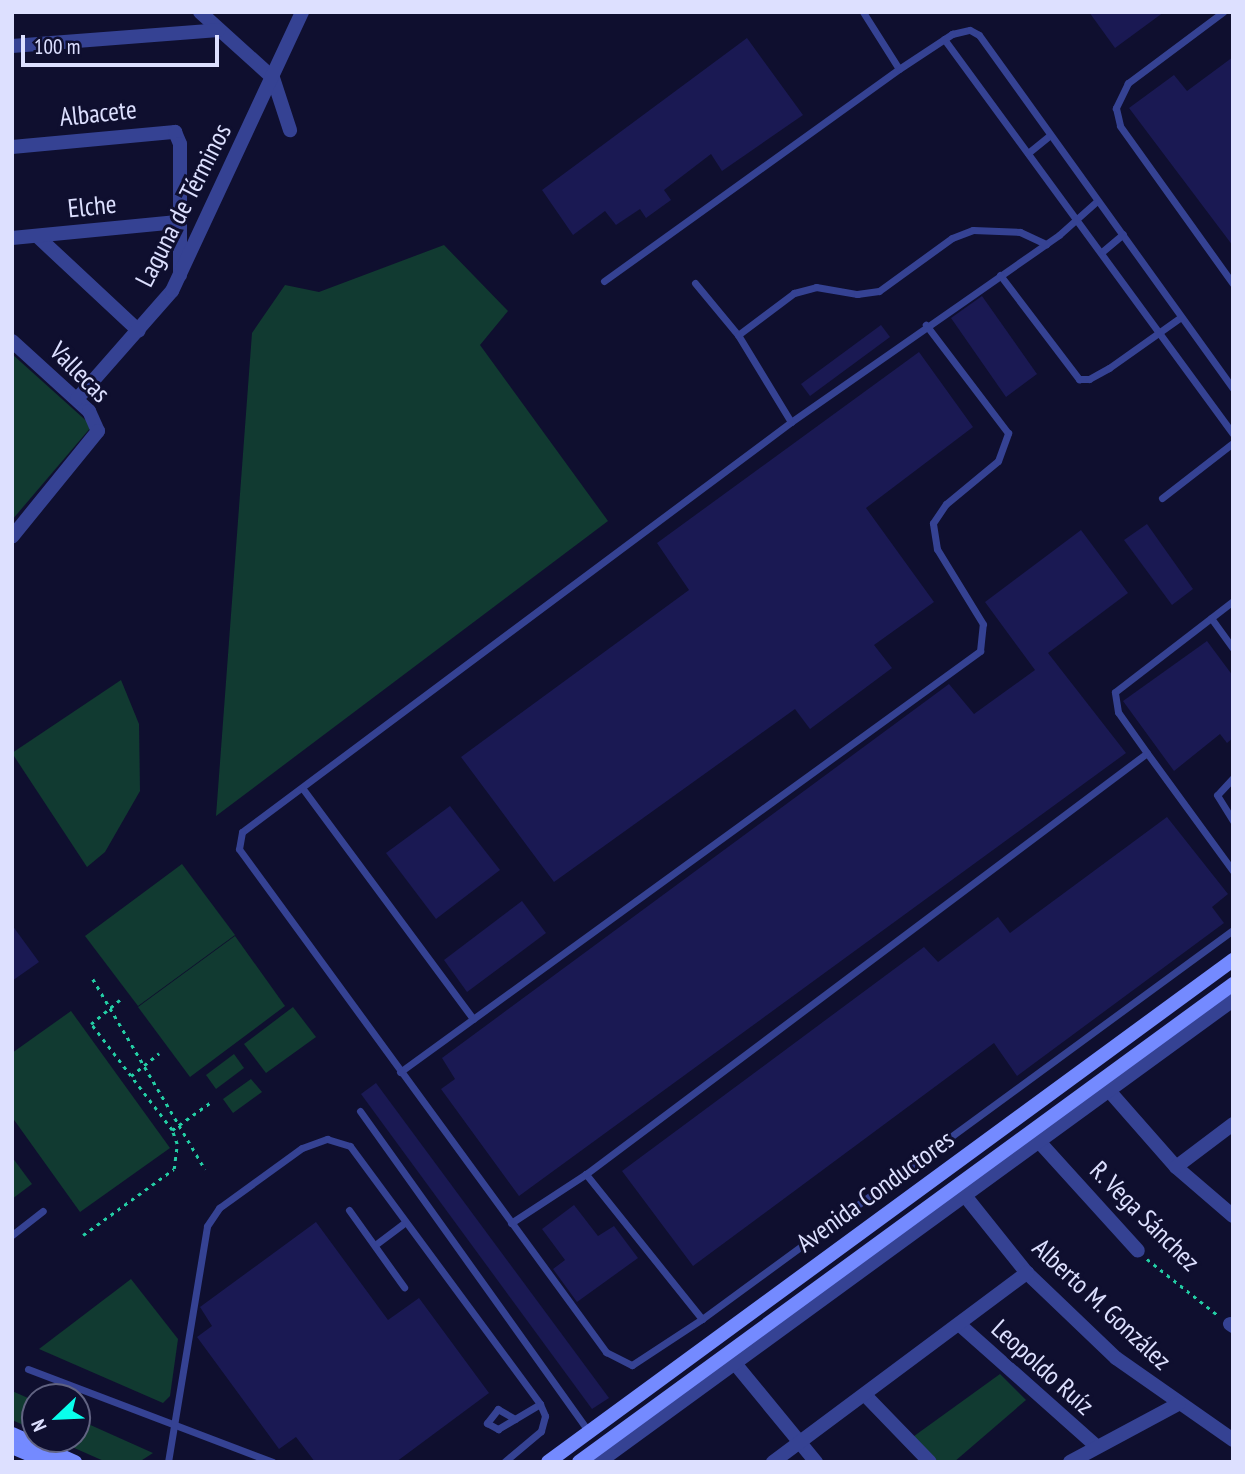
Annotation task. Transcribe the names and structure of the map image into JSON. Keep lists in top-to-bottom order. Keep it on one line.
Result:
{"streets":{"main road":["Avenida Conductores"],"street":["Albacete","Laguna de Términos","Elche","Vallecas","R. Vega Sánchez","Alberto M. González","Leopoldo Ruíz"]},"crossings":[["Albacete","Elche"],["Laguna de Términos","Vallecas"],["Avenida Conductores","R. Vega Sánchez"],["Avenida Conductores","Alberto M. González"]],"scale_bar":"100 m","north":"bottom left"}
